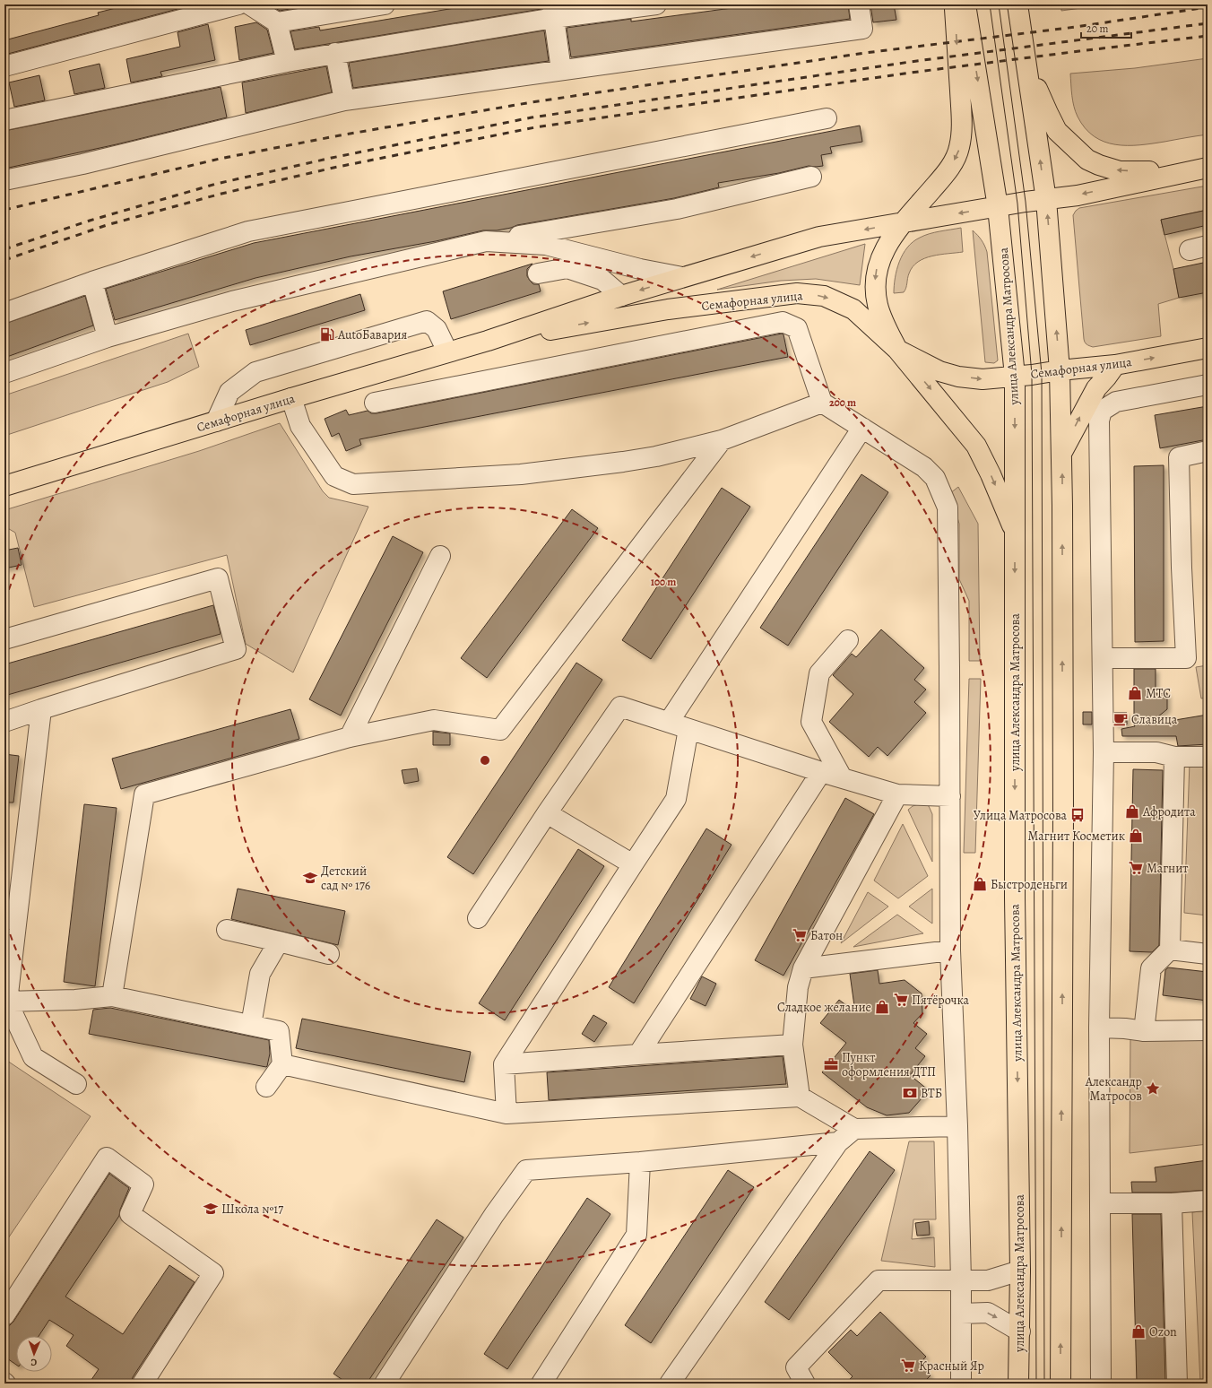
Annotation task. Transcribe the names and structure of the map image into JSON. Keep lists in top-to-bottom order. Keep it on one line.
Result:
{"streets":{"highway":["Семафорная улица","улица Александра Матросова"]},"crossings":[["Семафорная улица","улица Александра Матросова"]],"places":{"fuel station":["AutoБавария"],"shop":["МТС","Афродита","Магнит Косметик","Быстроденьги","Сладкое желание","Ozon"],"cafe":["Славица"],"bus stop":["Улица Матросова"],"supermarket":["Магнит","Батон","Пятёрочка","Красный Яр"],"school or university":["Детский сад № 176","Школа №17"],"office":["Пункт оформления ДТП"],"place":["Александр Матросов"],"bank":["ВТБ"]},"scale_bar":"20 m","north":"bottom","rings":["200 m","100 m"]}
